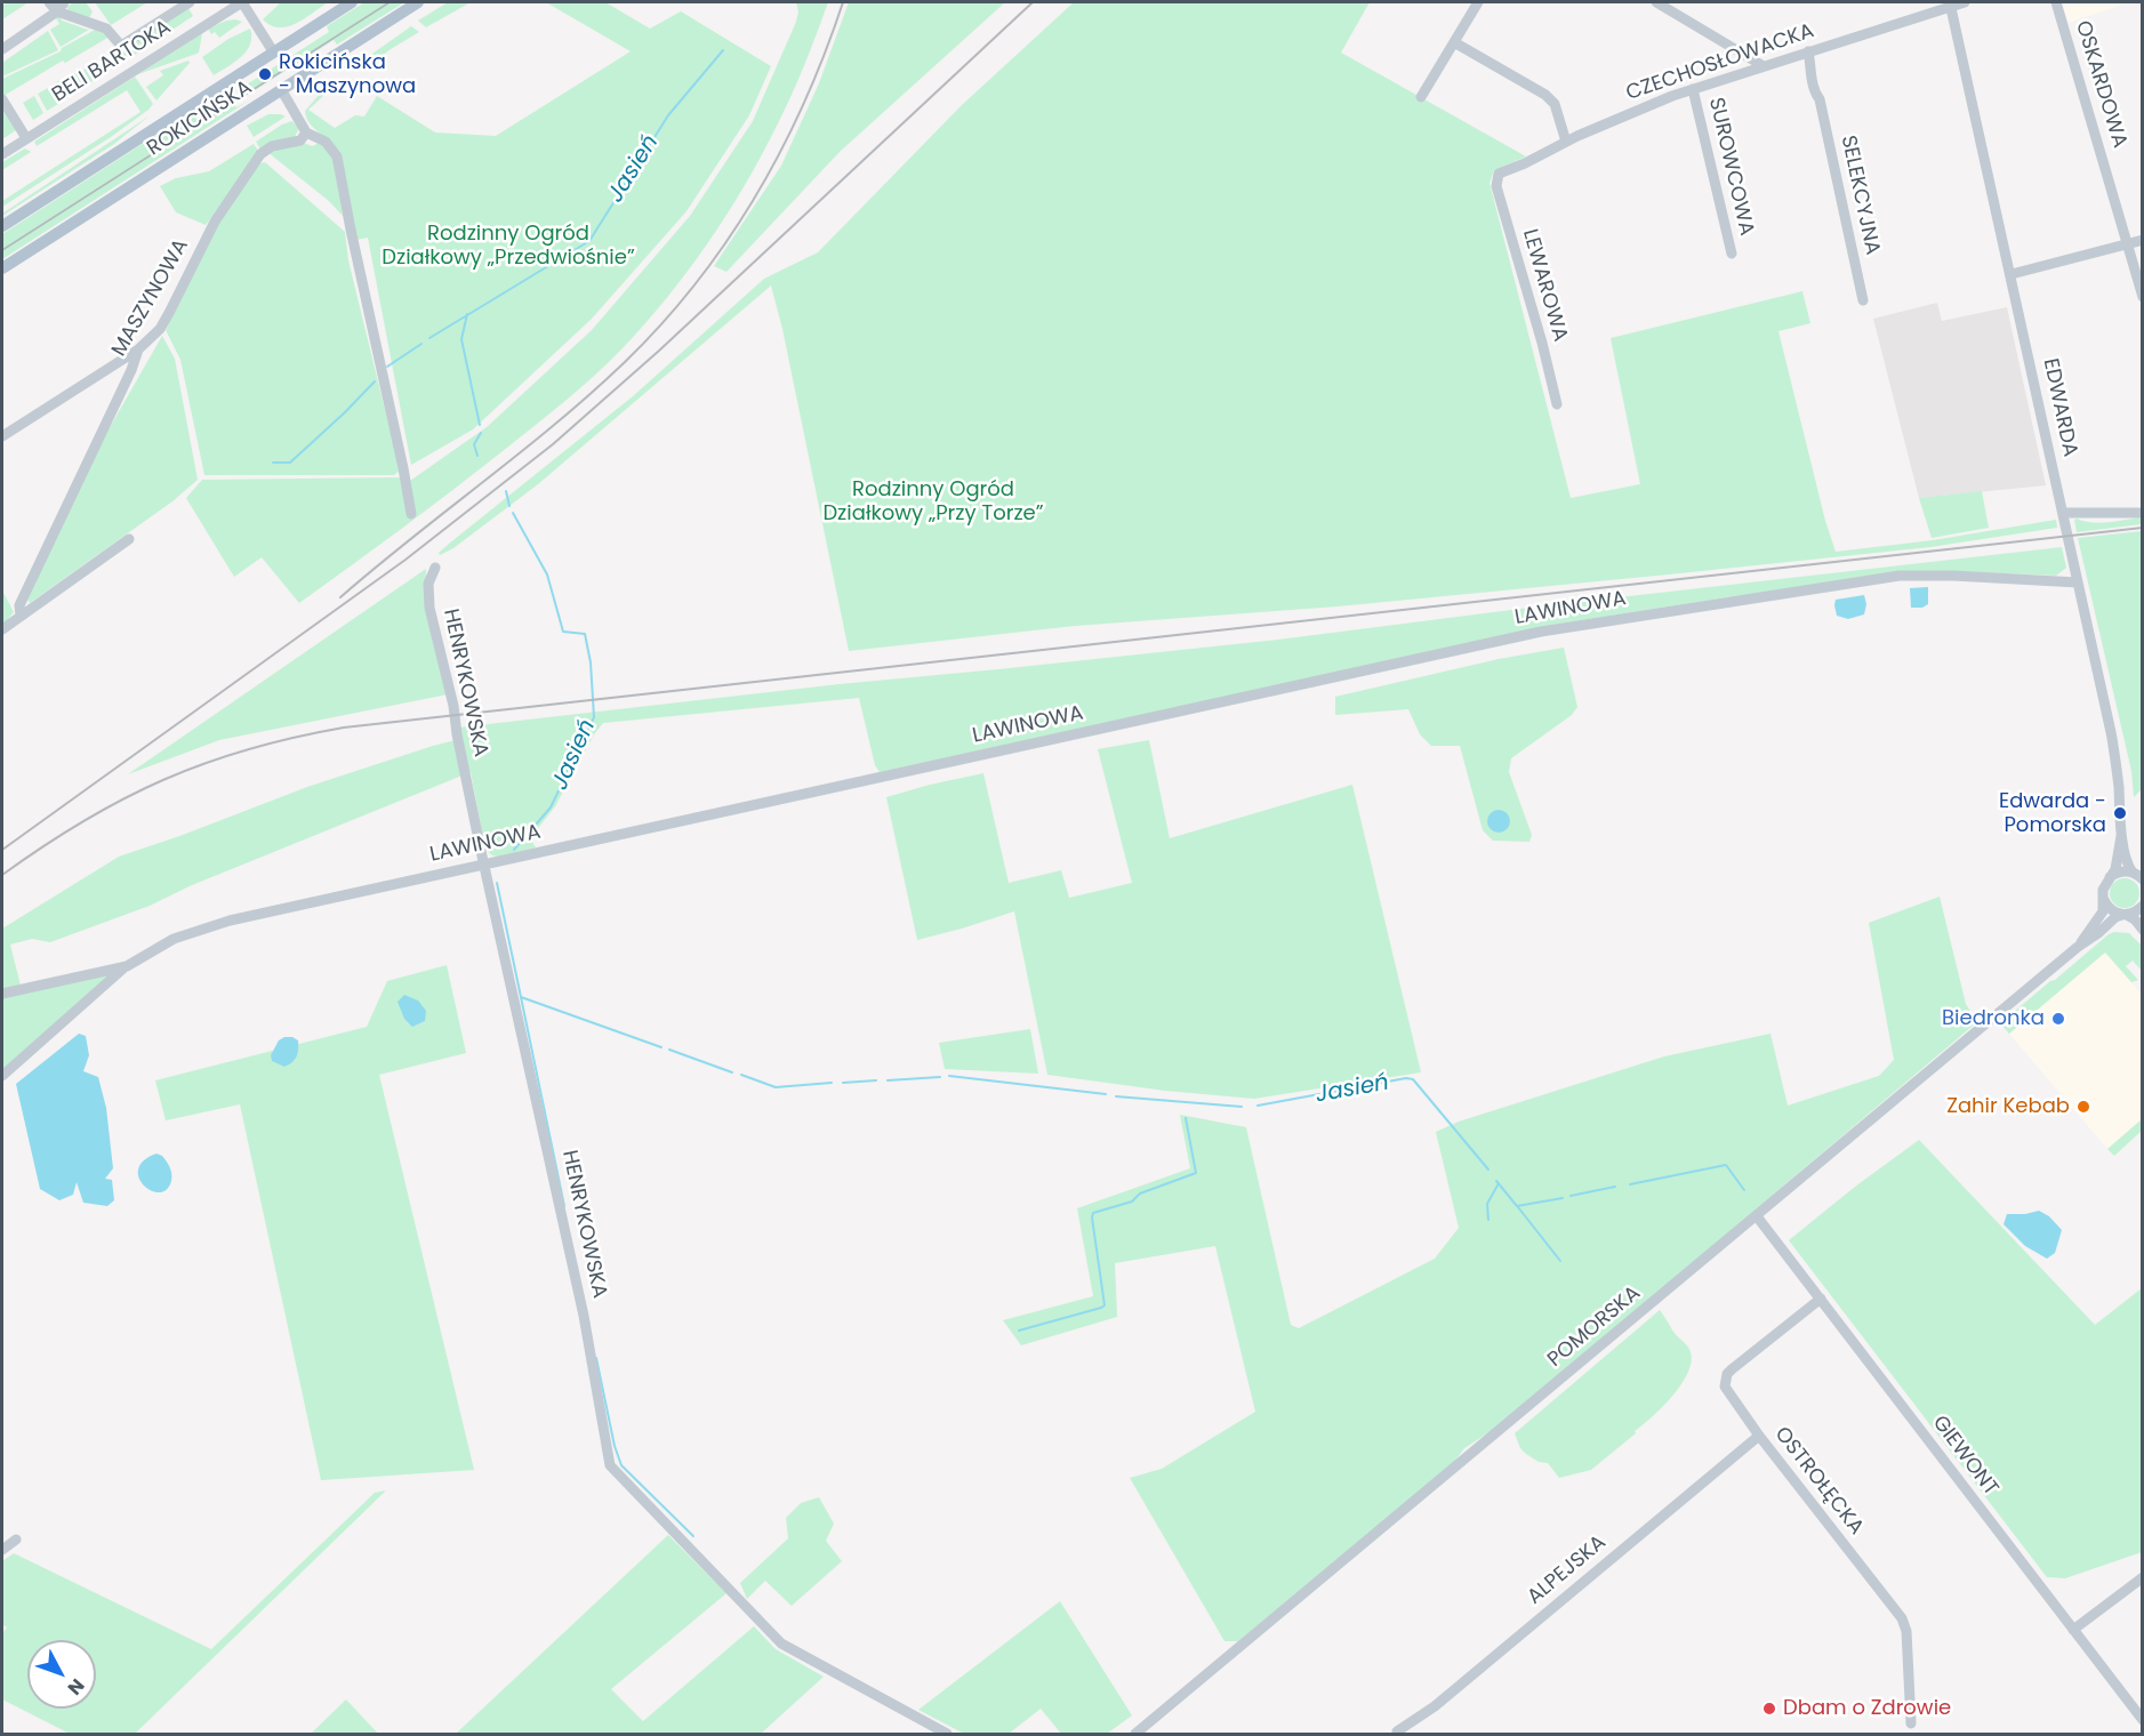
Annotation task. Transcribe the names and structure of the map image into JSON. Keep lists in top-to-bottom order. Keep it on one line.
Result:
{"streets":{"main road":["ROKICIŃSKA"],"street":["BELI BARTOKA","CZECHOSŁOWACKA","OSKARDOWA","SUROWCOWA","SELEKCYJNA","LEWAROWA","MASZYNOWA","EDWARDA","LAWINOWA","HENRYKOWSKA","POMORSKA","GIEWONT","OSTROŁĘCKA","ALPEJSKA"]},"crossings":[["CZECHOSŁOWACKA","SUROWCOWA"],["CZECHOSŁOWACKA","SELEKCYJNA"],["CZECHOSŁOWACKA","LEWAROWA"],["CZECHOSŁOWACKA","EDWARDA"],["EDWARDA","LAWINOWA"],["EDWARDA","POMORSKA"],["LAWINOWA","HENRYKOWSKA"],["POMORSKA","GIEWONT"],["GIEWONT","OSTROŁĘCKA"],["OSTROŁĘCKA","ALPEJSKA"]],"water":["Jasień"],"parks":["Rodzinny Ogród Działkowy „Przedwiośnie”","Rodzinny Ogród Działkowy „Przy Torze”"],"places":["Rokicińska - Maszynowa","Edwarda - Pomorska","Biedronka","Zahir Kebab","Dbam o Zdrowie"],"north":"bottom right"}
